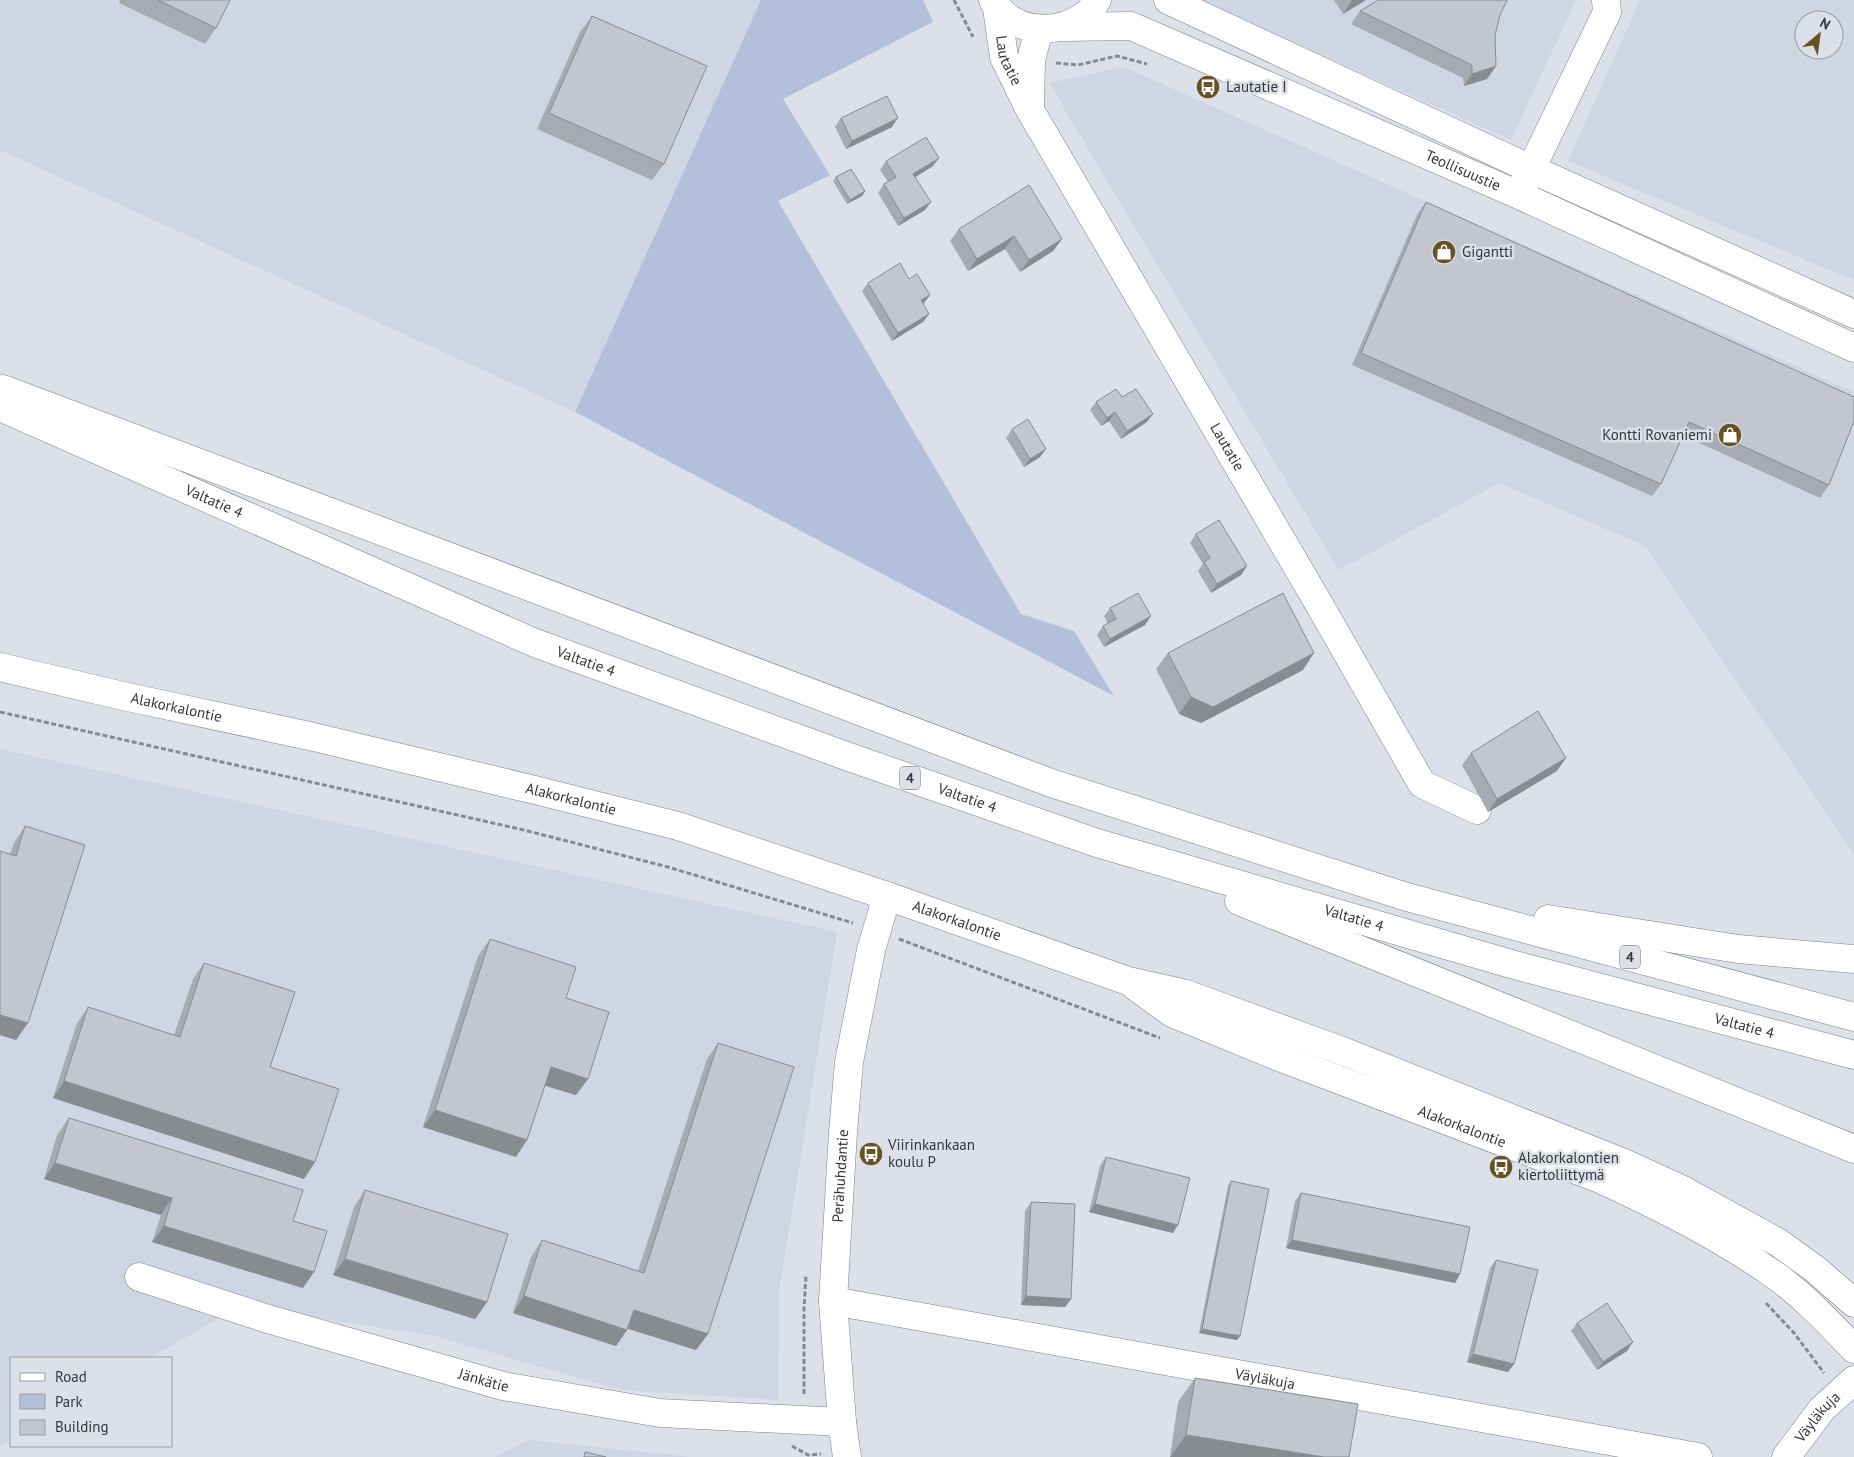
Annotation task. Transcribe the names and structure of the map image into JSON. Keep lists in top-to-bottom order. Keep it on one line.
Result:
{"streets":{"main road":["Lautatie","Teollisuustie","Valtatie 4","Alakorkalontie","4","Perähuhdantie","Väyläkuja","Jänkätie"]},"crossings":[["Lautatie","Teollisuustie"],["Alakorkalontie","Perähuhdantie"],["Perähuhdantie","Väyläkuja"],["Perähuhdantie","Jänkätie"]],"places":{"bus stop":["Lautatie I","Viirinkankaan koulu P","Alakorkalontien kiertoliittymä"],"shop":["Gigantti","Kontti Rovaniemi"]},"legend":["Road","Park","Building"],"north":"top right"}
